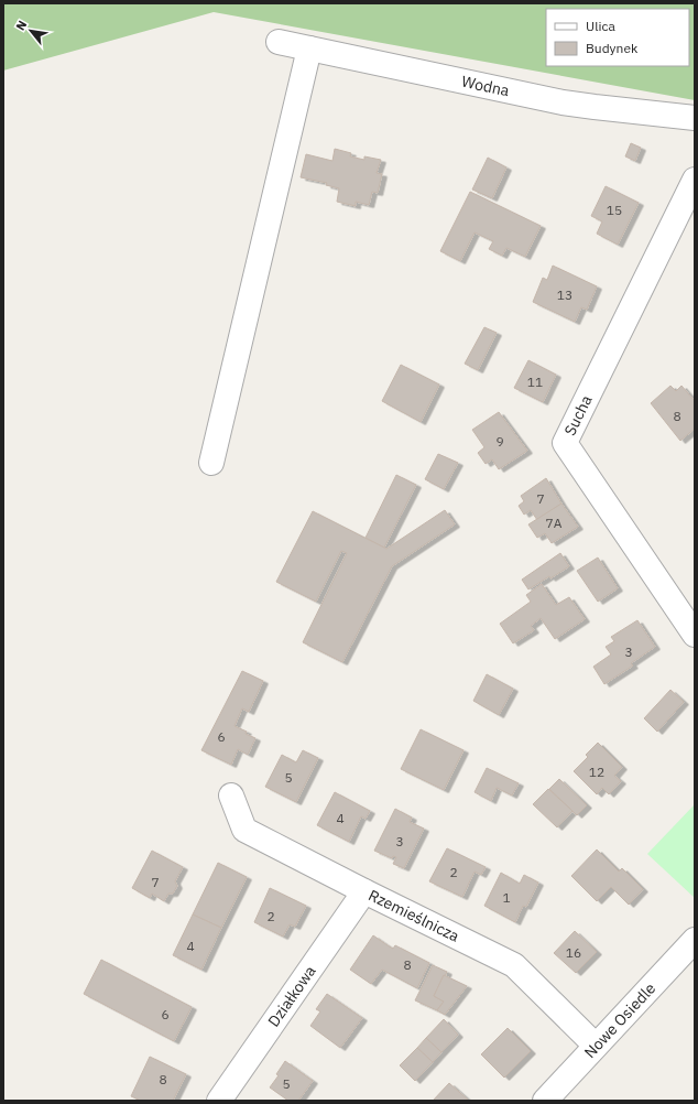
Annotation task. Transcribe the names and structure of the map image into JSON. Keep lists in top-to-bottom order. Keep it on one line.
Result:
{"streets":{"street":["Wodna","Sucha","Rzemieślnicza","Działkowa","Nowe Osiedle"]},"crossings":[["Rzemieślnicza","Działkowa"],["Rzemieślnicza","Nowe Osiedle"]],"house_numbers":["15","13","11","8","9","7","7A","3","6","12","5","4","3","2","7","1","2","4","16","8","6","8","5"],"legend":["Ulica","Budynek"],"north":"top left"}
